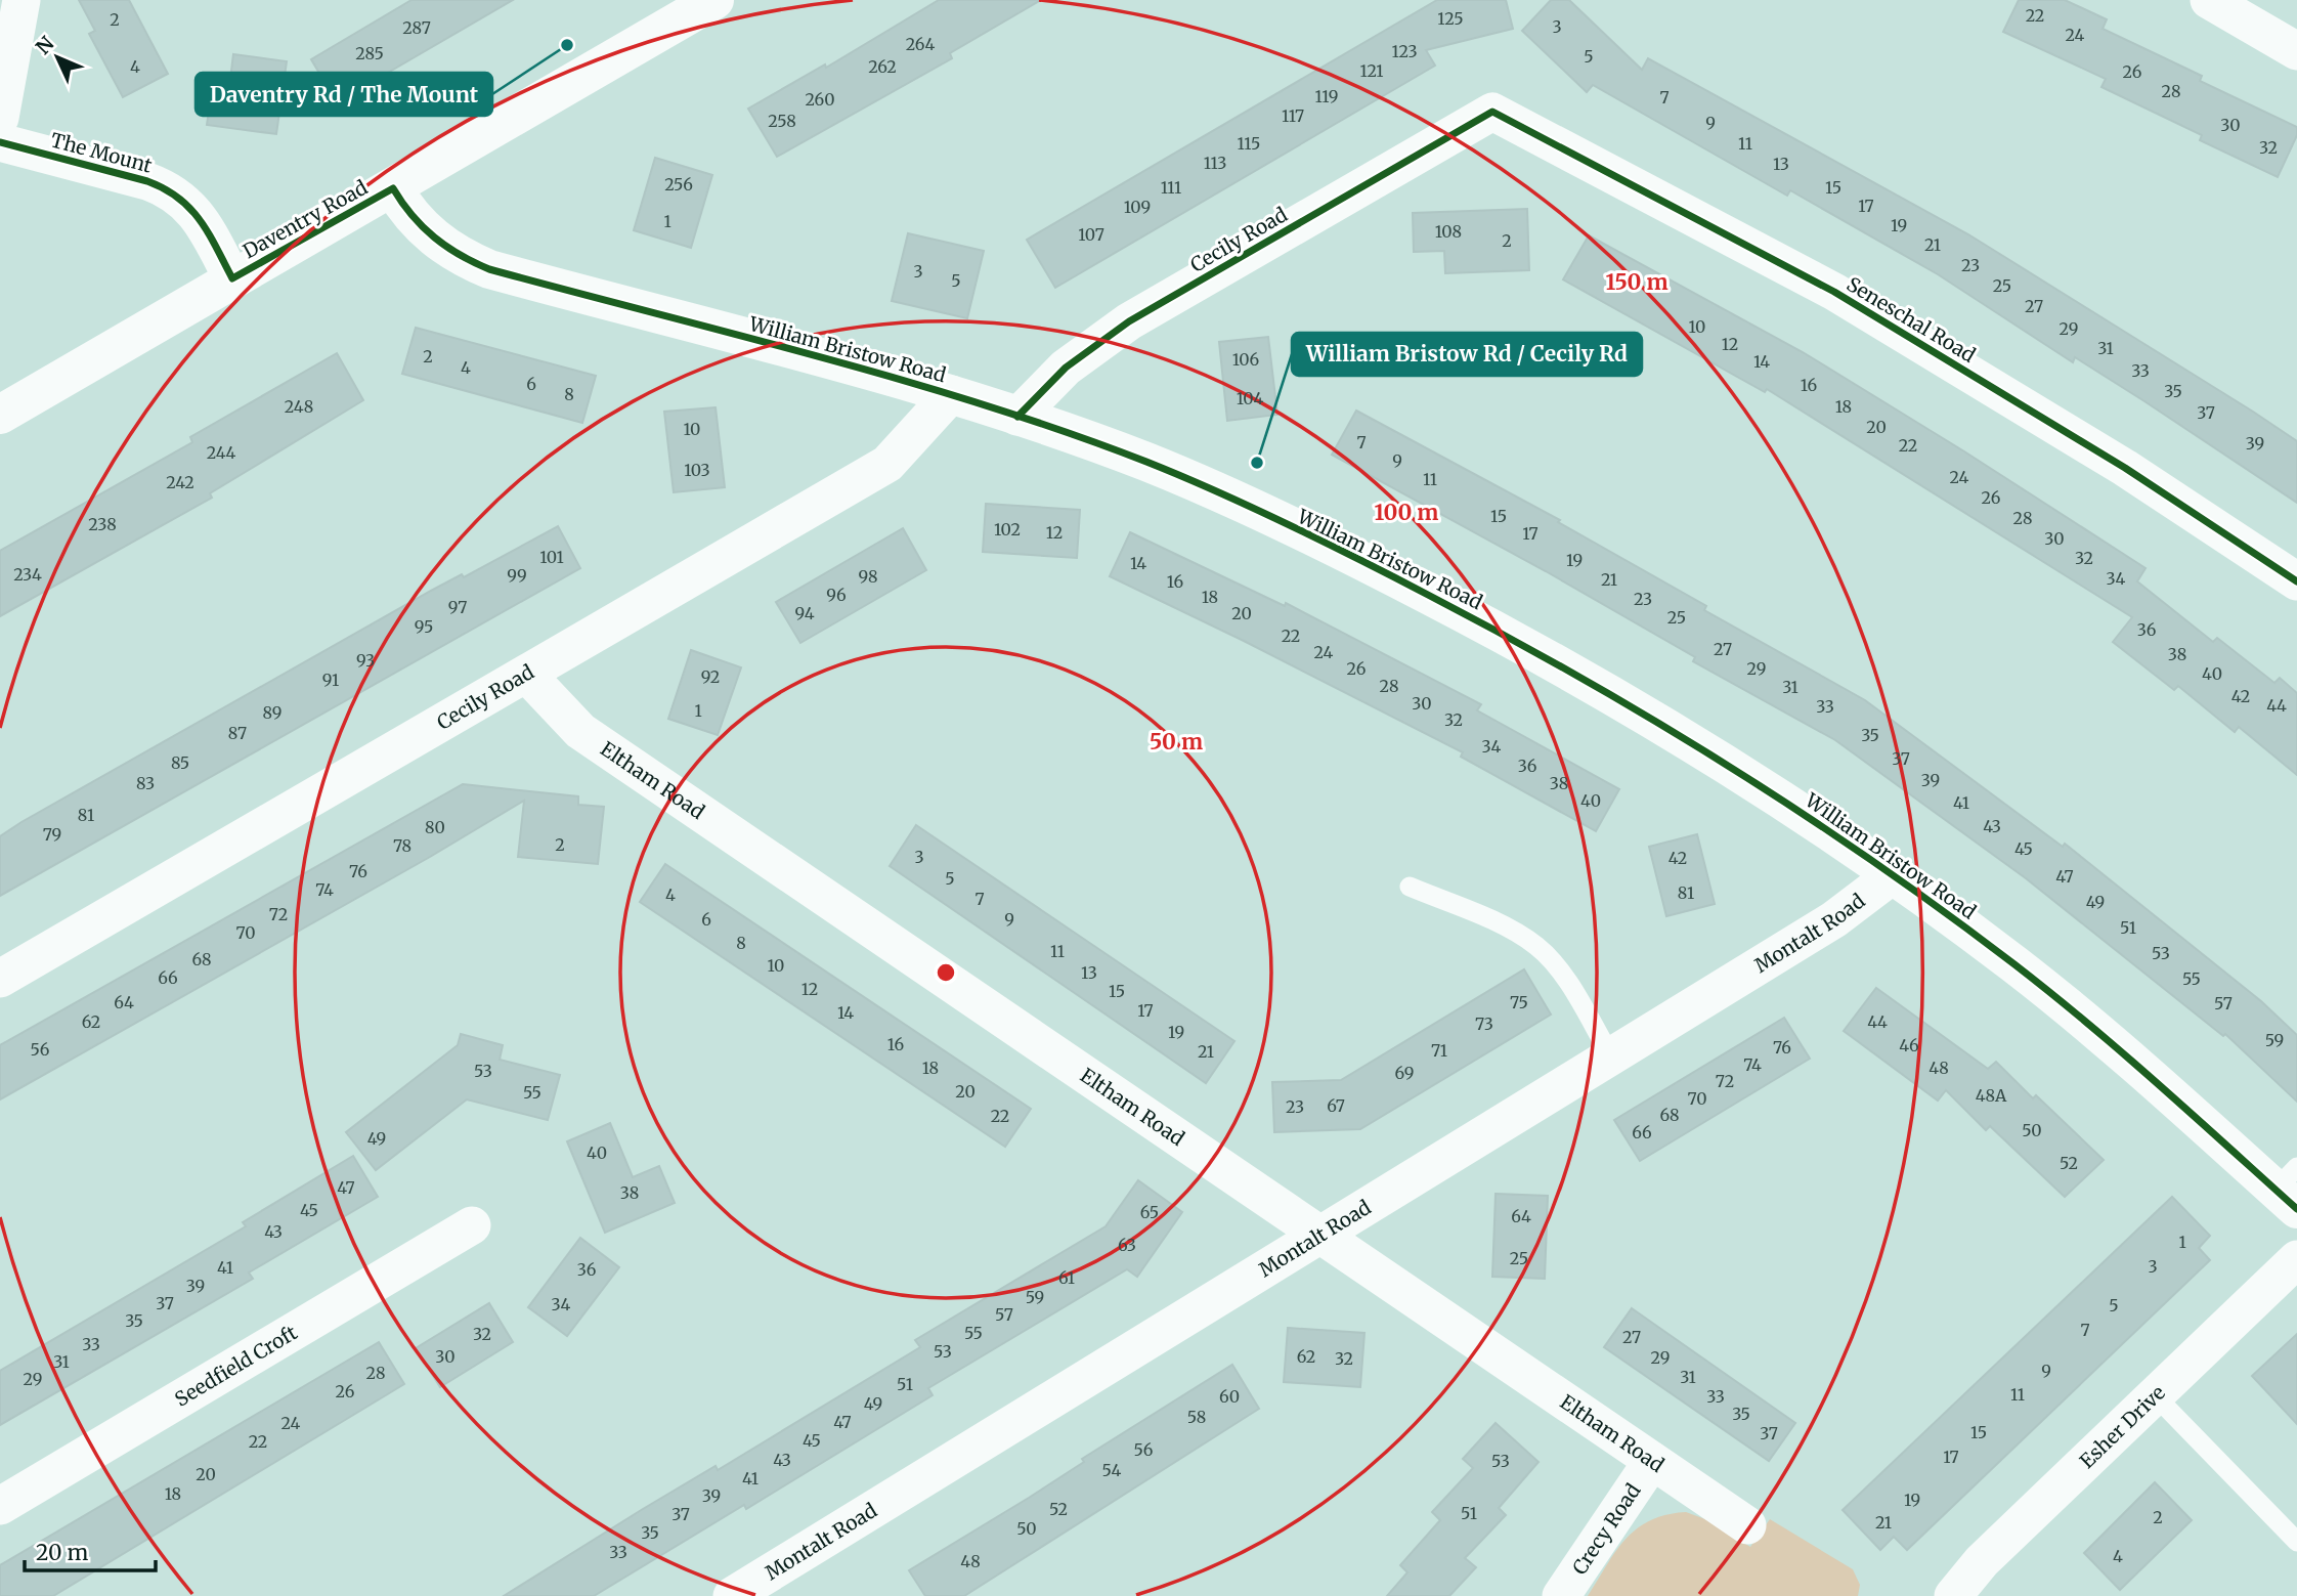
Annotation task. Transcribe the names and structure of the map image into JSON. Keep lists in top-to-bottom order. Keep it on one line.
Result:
{"streets":{"street":["The Mount","Daventry Road","Cecily Road","Seneschal Road","William Bristow Road","Eltham Road","Montalt Road","Seedfield Croft","Esher Drive","Crecy Road"]},"crossings":[["The Mount","Daventry Road"],["Daventry Road","William Bristow Road"],["Cecily Road","Seneschal Road"],["Cecily Road","William Bristow Road"],["Cecily Road","Eltham Road"],["William Bristow Road","Montalt Road"],["Eltham Road","Montalt Road"],["Eltham Road","Crecy Road"]],"places":["Daventry Rd / The Mount","William Bristow Rd / Cecily Rd"],"house_numbers":["22","125","2","3","287","24","264","123","285","5","4","262","121","26","28","119","7","260","117","258","9","30","115","11","32","113","13","256","111","15","17","109","1","19","108","107","2","21","23","3","5","25","27","10","29","12","31","2","106","14","4","33","6","16","35","8","104","248","18","37","20","10","7","39","22","244","9","103","24","11","242","26","15","28","238","102","12","17","30","101","32","19","14","234","99","98","34","21","16","96","18","23","97","94","20","25","95","36","22","27","24","38","93","26","29","40","92","91","28","31","42","30","44","33","1","89","32","87","35","34","37","85","36","39","83","38","40","41","81","43","80","79","2","78","45","3","42","76","47","5","74","81","4","7","49","72","6","9","51","70","8","11","53","68","10","13","66","55","12","15","64","75","57","17","14","62","44","73","19","59","16","46","76","56","71","21","74","18","48","53","69","72","20","55","48A","70","67","23","68","22","50","66","49","40","52","47","38","45","65","64","43","1","63","25","3","41","36","61","39","59","37","34","5","57","35","7","55","32","27","33","53","30","62","29","32","31","9","28","31","29","51","26","11","60","33","49","35","58","47","24","15","37","45","22","56","17","43","53","54","20","41","18","39","19","52","51","37","2","21","50","35","33","4","48"],"scale_bar":"20 m","north":"top left","rings":["150 m","100 m","50 m"]}
